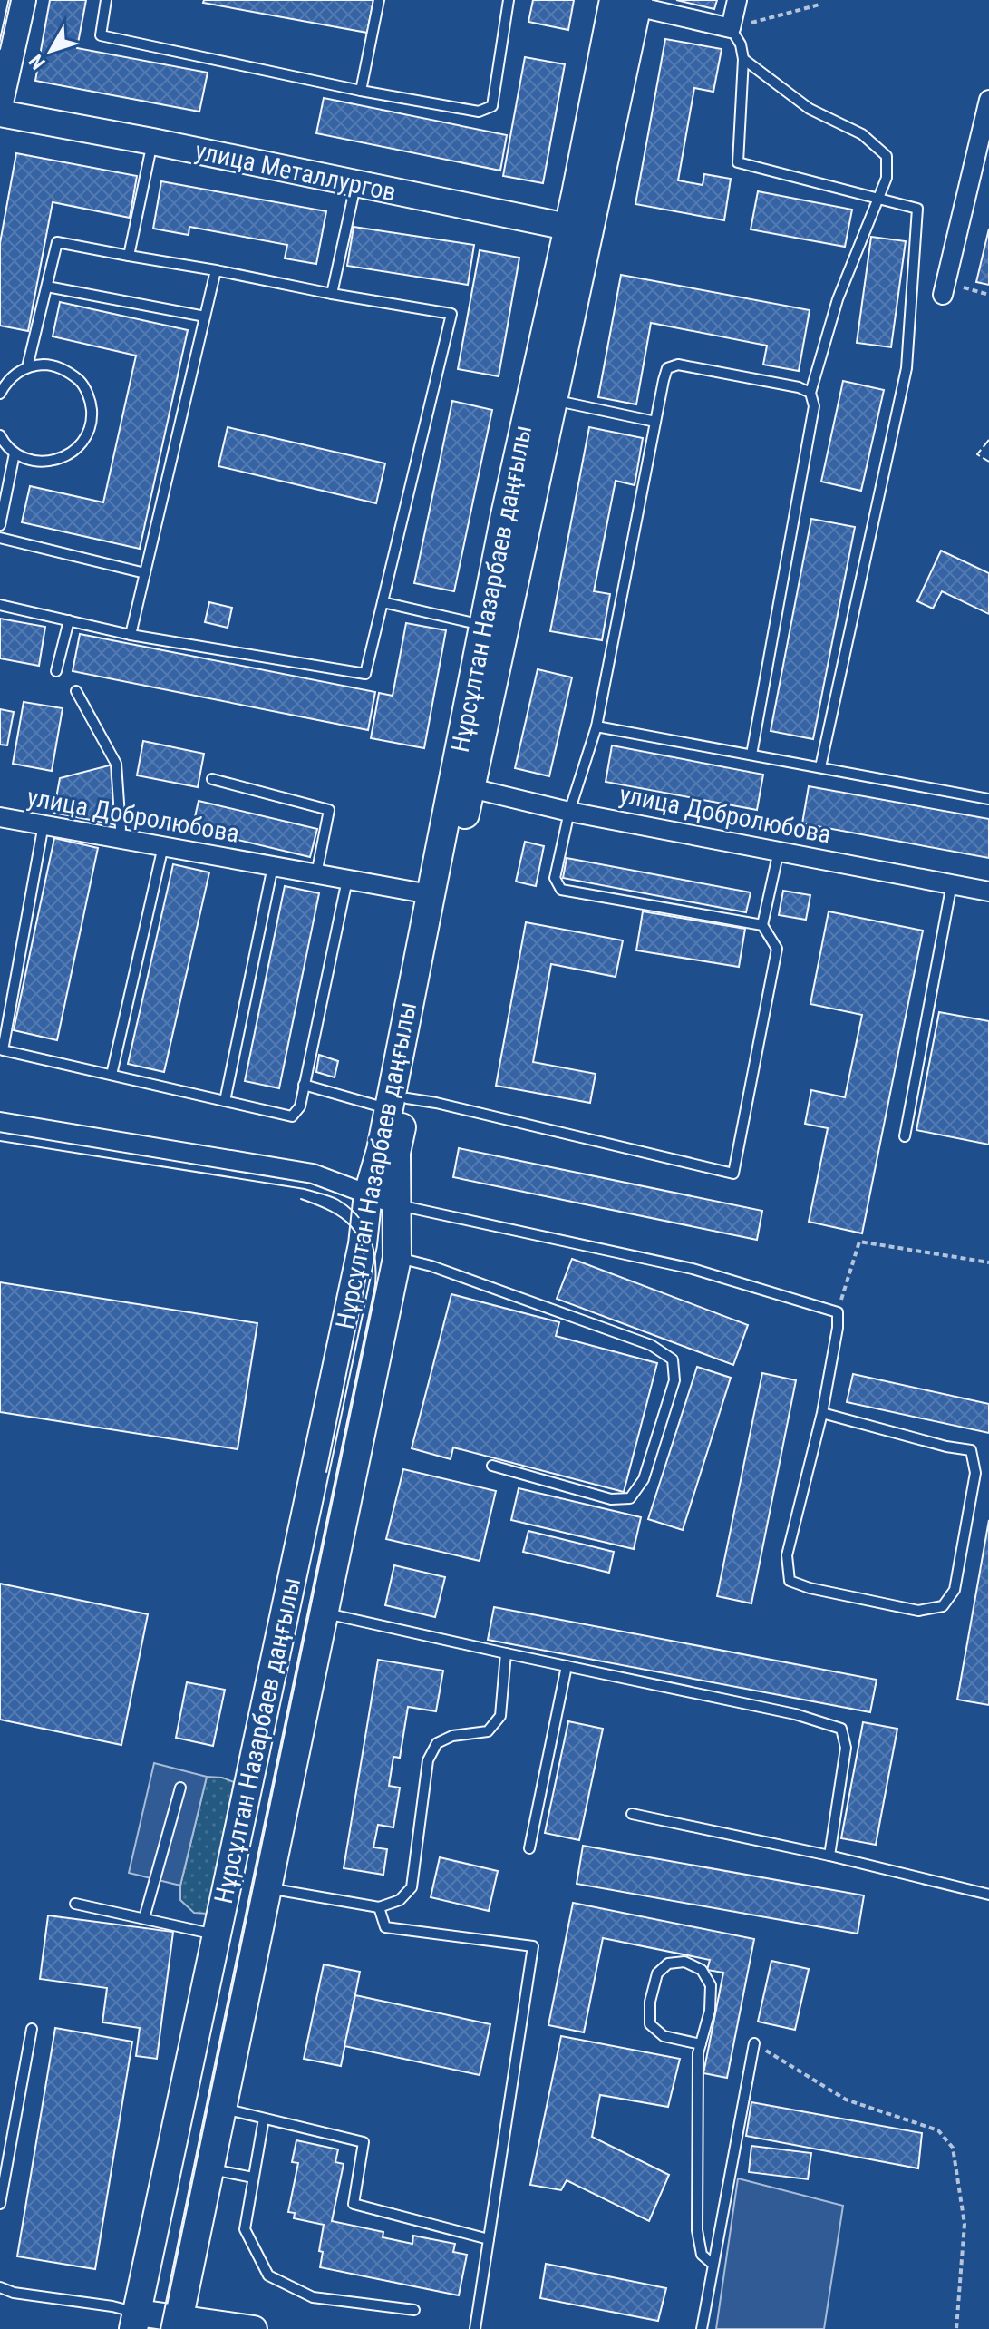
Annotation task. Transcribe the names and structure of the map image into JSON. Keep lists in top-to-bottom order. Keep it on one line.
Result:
{"streets":{"main road":["Нұрсұлтан Назарбаев даңғылы"],"street":["улица Металлургов","улица Добролюбова"]},"crossings":[["улица Металлургов","Нұрсұлтан Назарбаев даңғылы"],["Нұрсұлтан Назарбаев даңғылы","улица Добролюбова"]],"north":"bottom left"}
